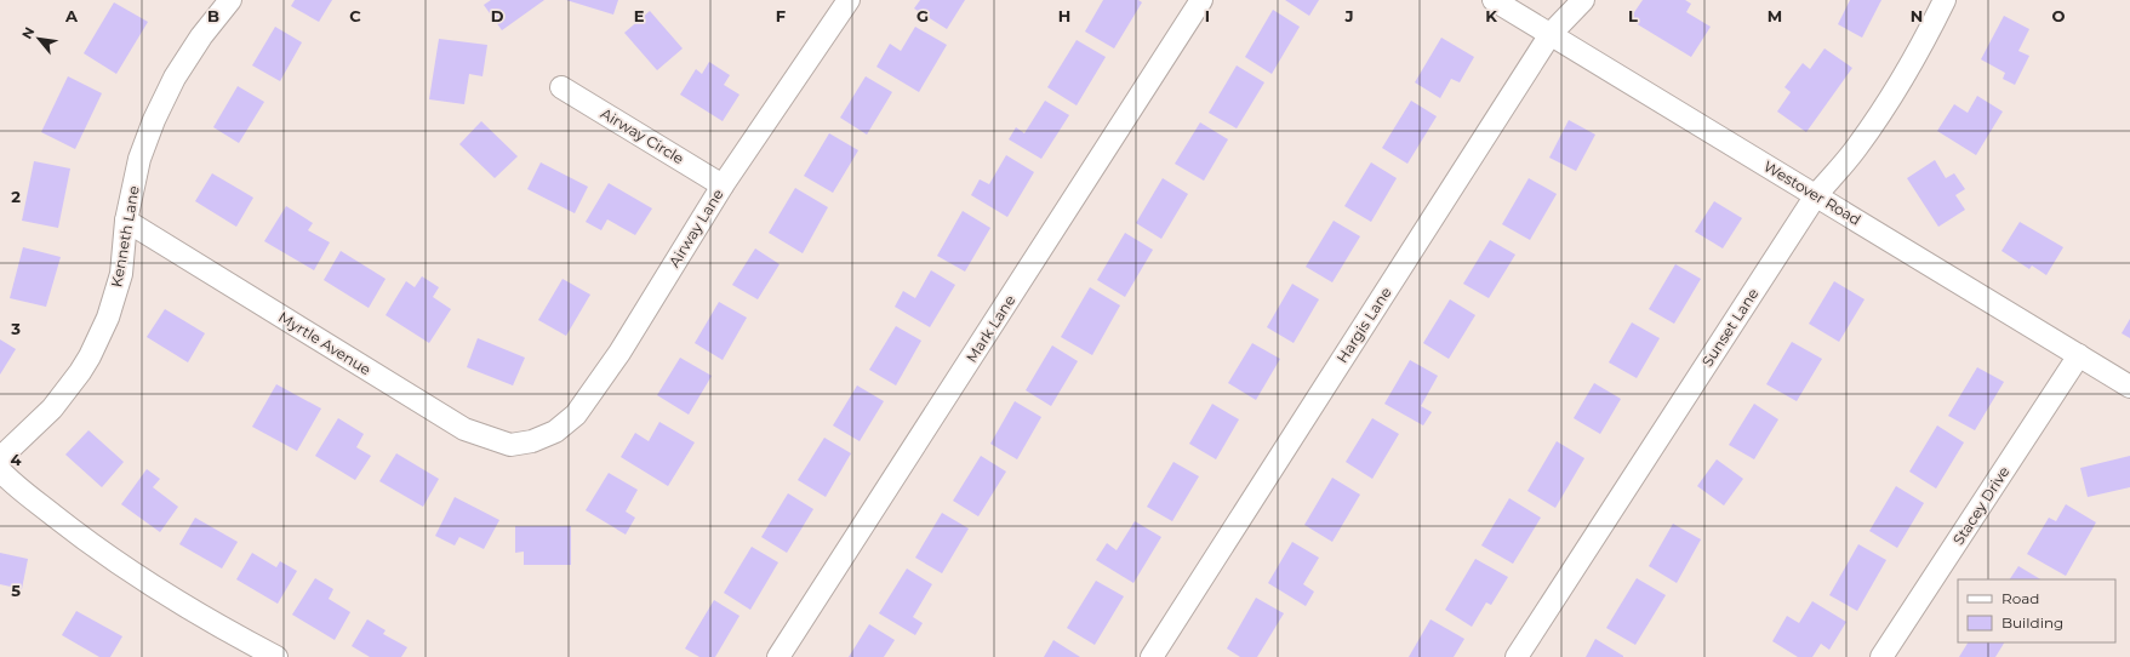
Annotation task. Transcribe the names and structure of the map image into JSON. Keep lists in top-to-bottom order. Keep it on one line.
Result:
{"streets":{"street":["Airway Circle","Westover Road","Airway Lane","Kenneth Lane","Hargis Lane","Sunset Lane","Mark Lane","Myrtle Avenue","Stacey Drive"]},"crossings":[["Airway Circle","Airway Lane"],["Westover Road","Hargis Lane"],["Westover Road","Sunset Lane"],["Westover Road","Stacey Drive"],["Airway Lane","Myrtle Avenue"],["Kenneth Lane","Myrtle Avenue"]],"legend":["Road","Building"],"north":"top left","grid":{"columns":["A","B","C","D","E","F","G","H","I","J","K","L","M","N","O"],"rows":["2","3","4","5"]}}
